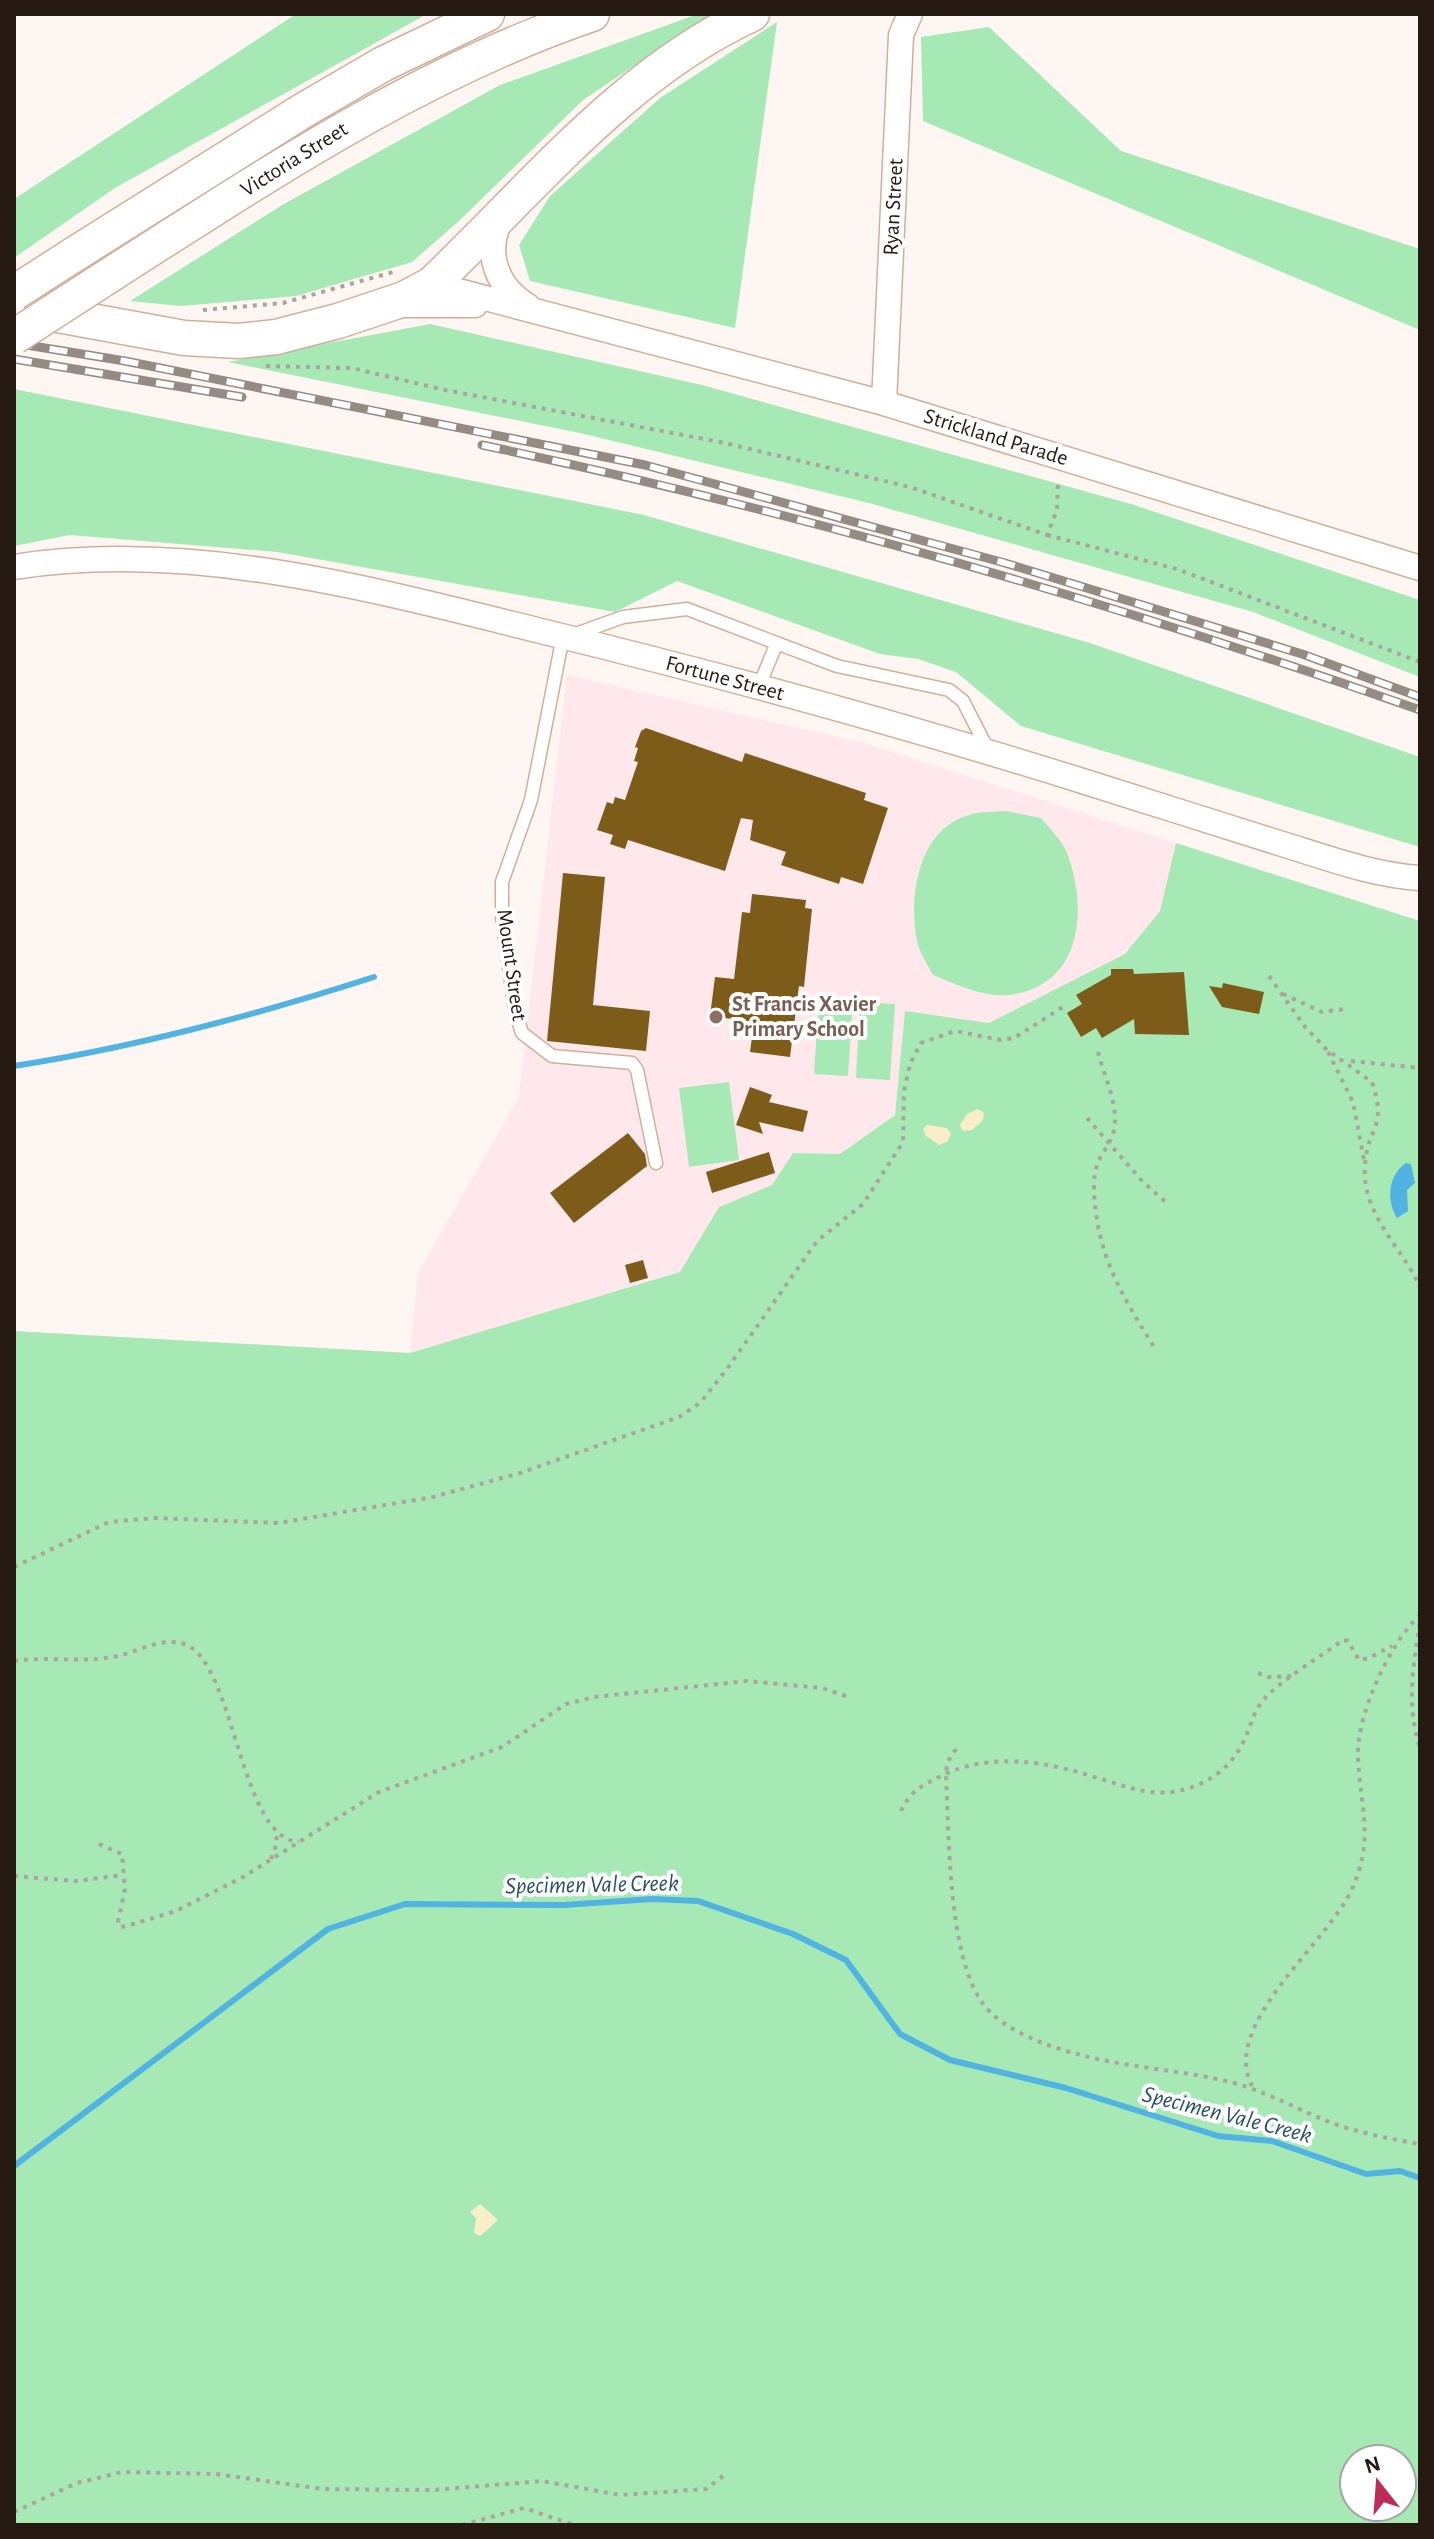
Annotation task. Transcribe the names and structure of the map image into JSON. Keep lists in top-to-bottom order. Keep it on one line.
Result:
{"streets":{"main road":["Victoria Street","Strickland Parade"],"street":["Ryan Street","Fortune Street"],"lane":["Mount Street"]},"crossings":[["Ryan Street","Strickland Parade"],["Fortune Street","Mount Street"]],"water":["Specimen Vale Creek"],"places":["St Francis Xavier Primary School"],"north":"top"}
